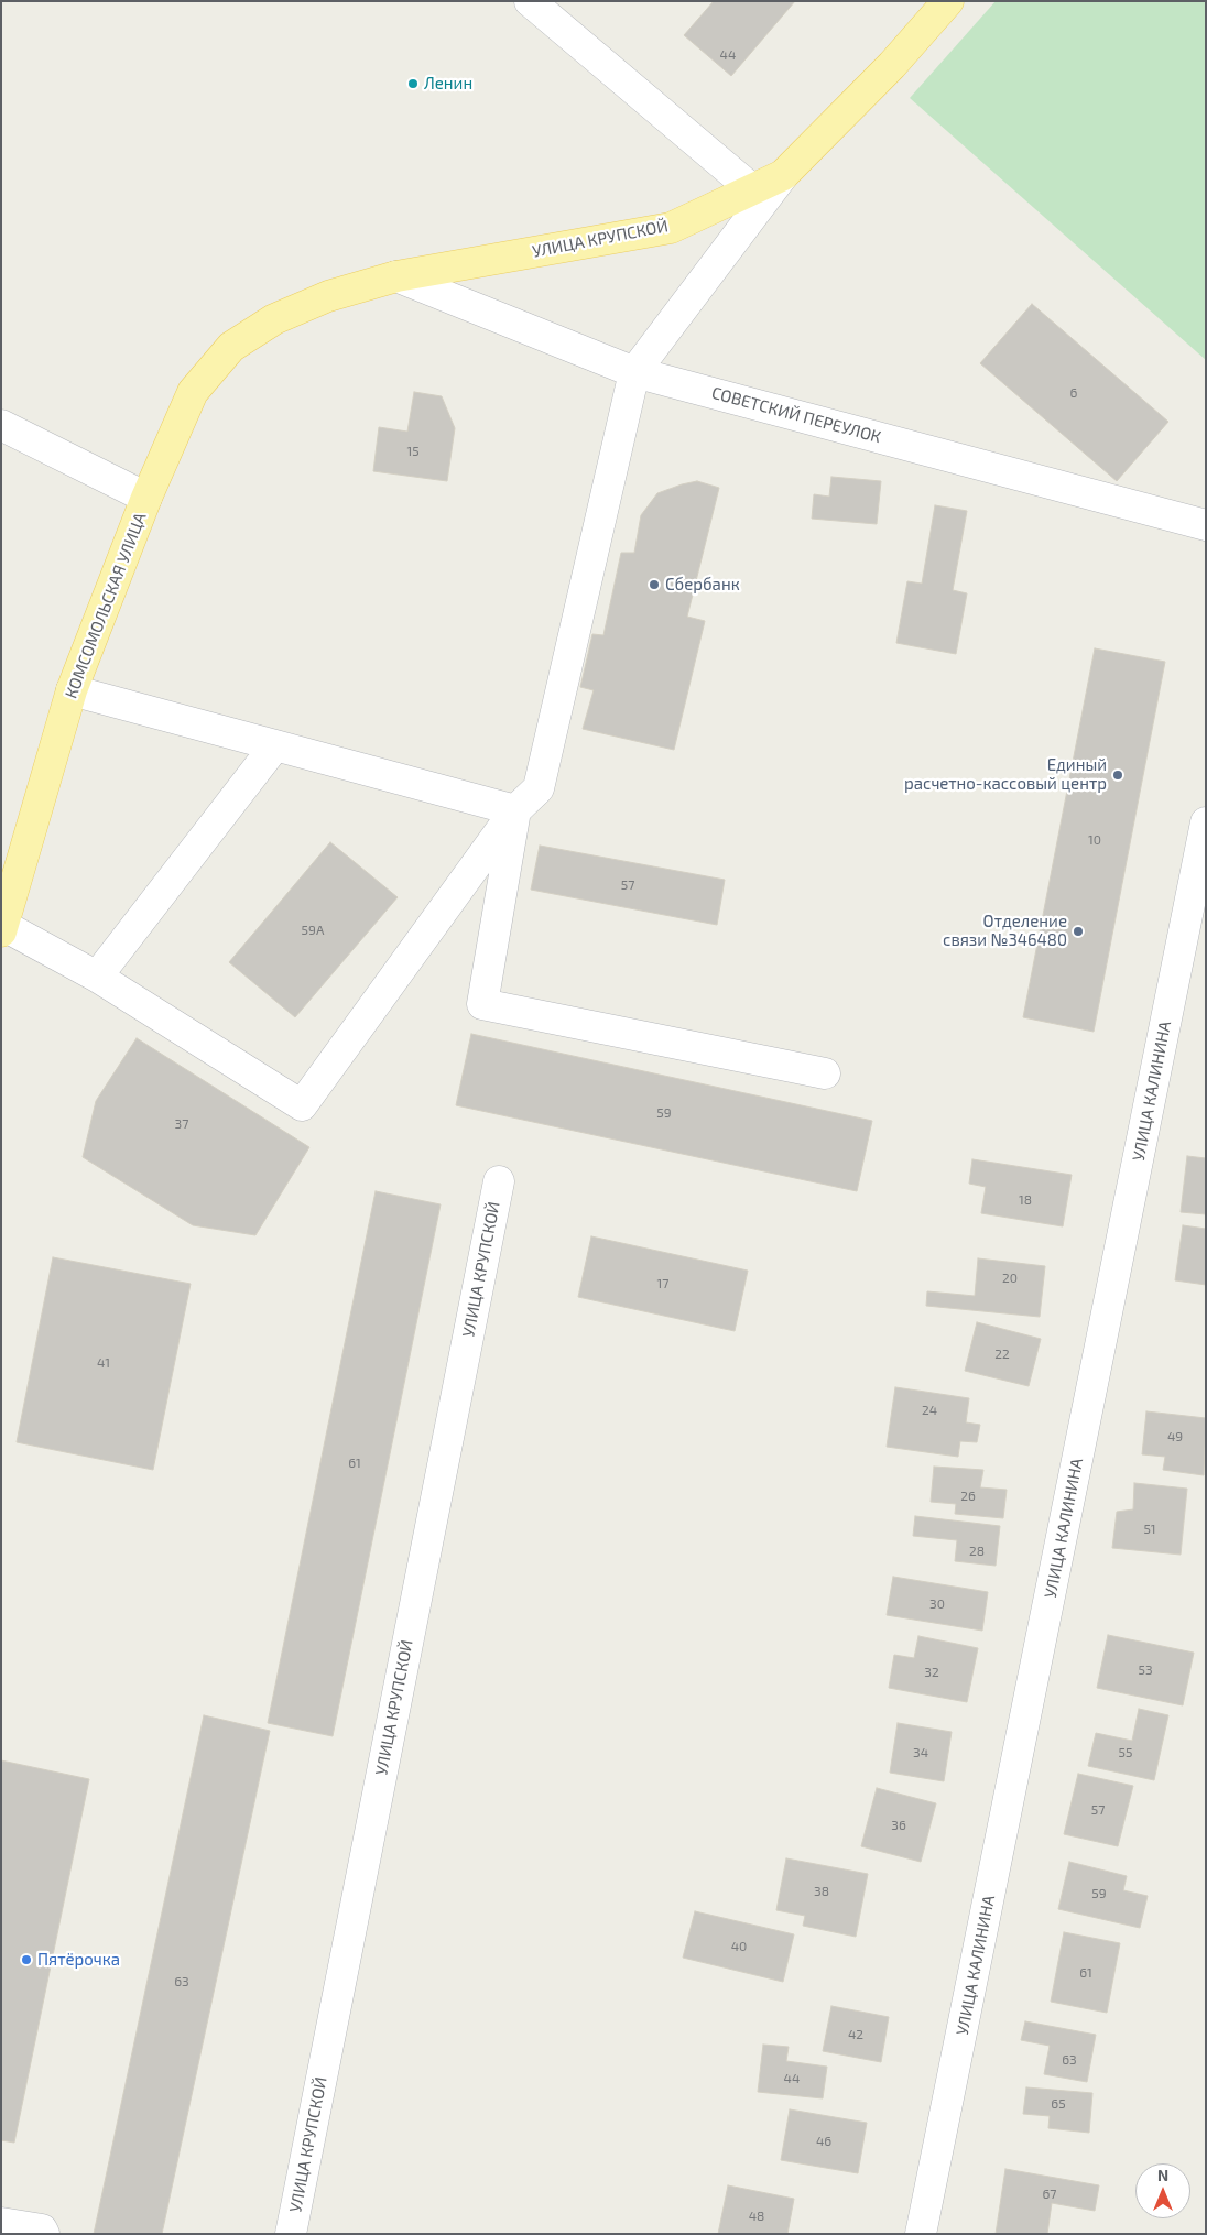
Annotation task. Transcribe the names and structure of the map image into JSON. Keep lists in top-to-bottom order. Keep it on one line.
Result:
{"streets":{"main road":["УЛИЦА КРУПСКОЙ","КОМСОМОЛЬСКАЯ УЛИЦА"],"street":["СОВЕТСКИЙ ПЕРЕУЛОК","УЛИЦА КАЛИНИНА"]},"crossings":[["УЛИЦА КРУПСКОЙ","СОВЕТСКИЙ ПЕРЕУЛОК"],["УЛИЦА КРУПСКОЙ","КОМСОМОЛЬСКАЯ УЛИЦА"]],"places":["Ленин","Сбербанк","Единый расчетно-кассовый центр","Отделение связи №346480","Пятёрочка"],"house_numbers":["44","6","15","10","57","59А","59","37","18","20","17","22","41","24","49","61","26","51","28","30","53","32","34","55","57","36","38","59","40","61","63","42","63","44","65","46","67","48"],"north":"top"}
